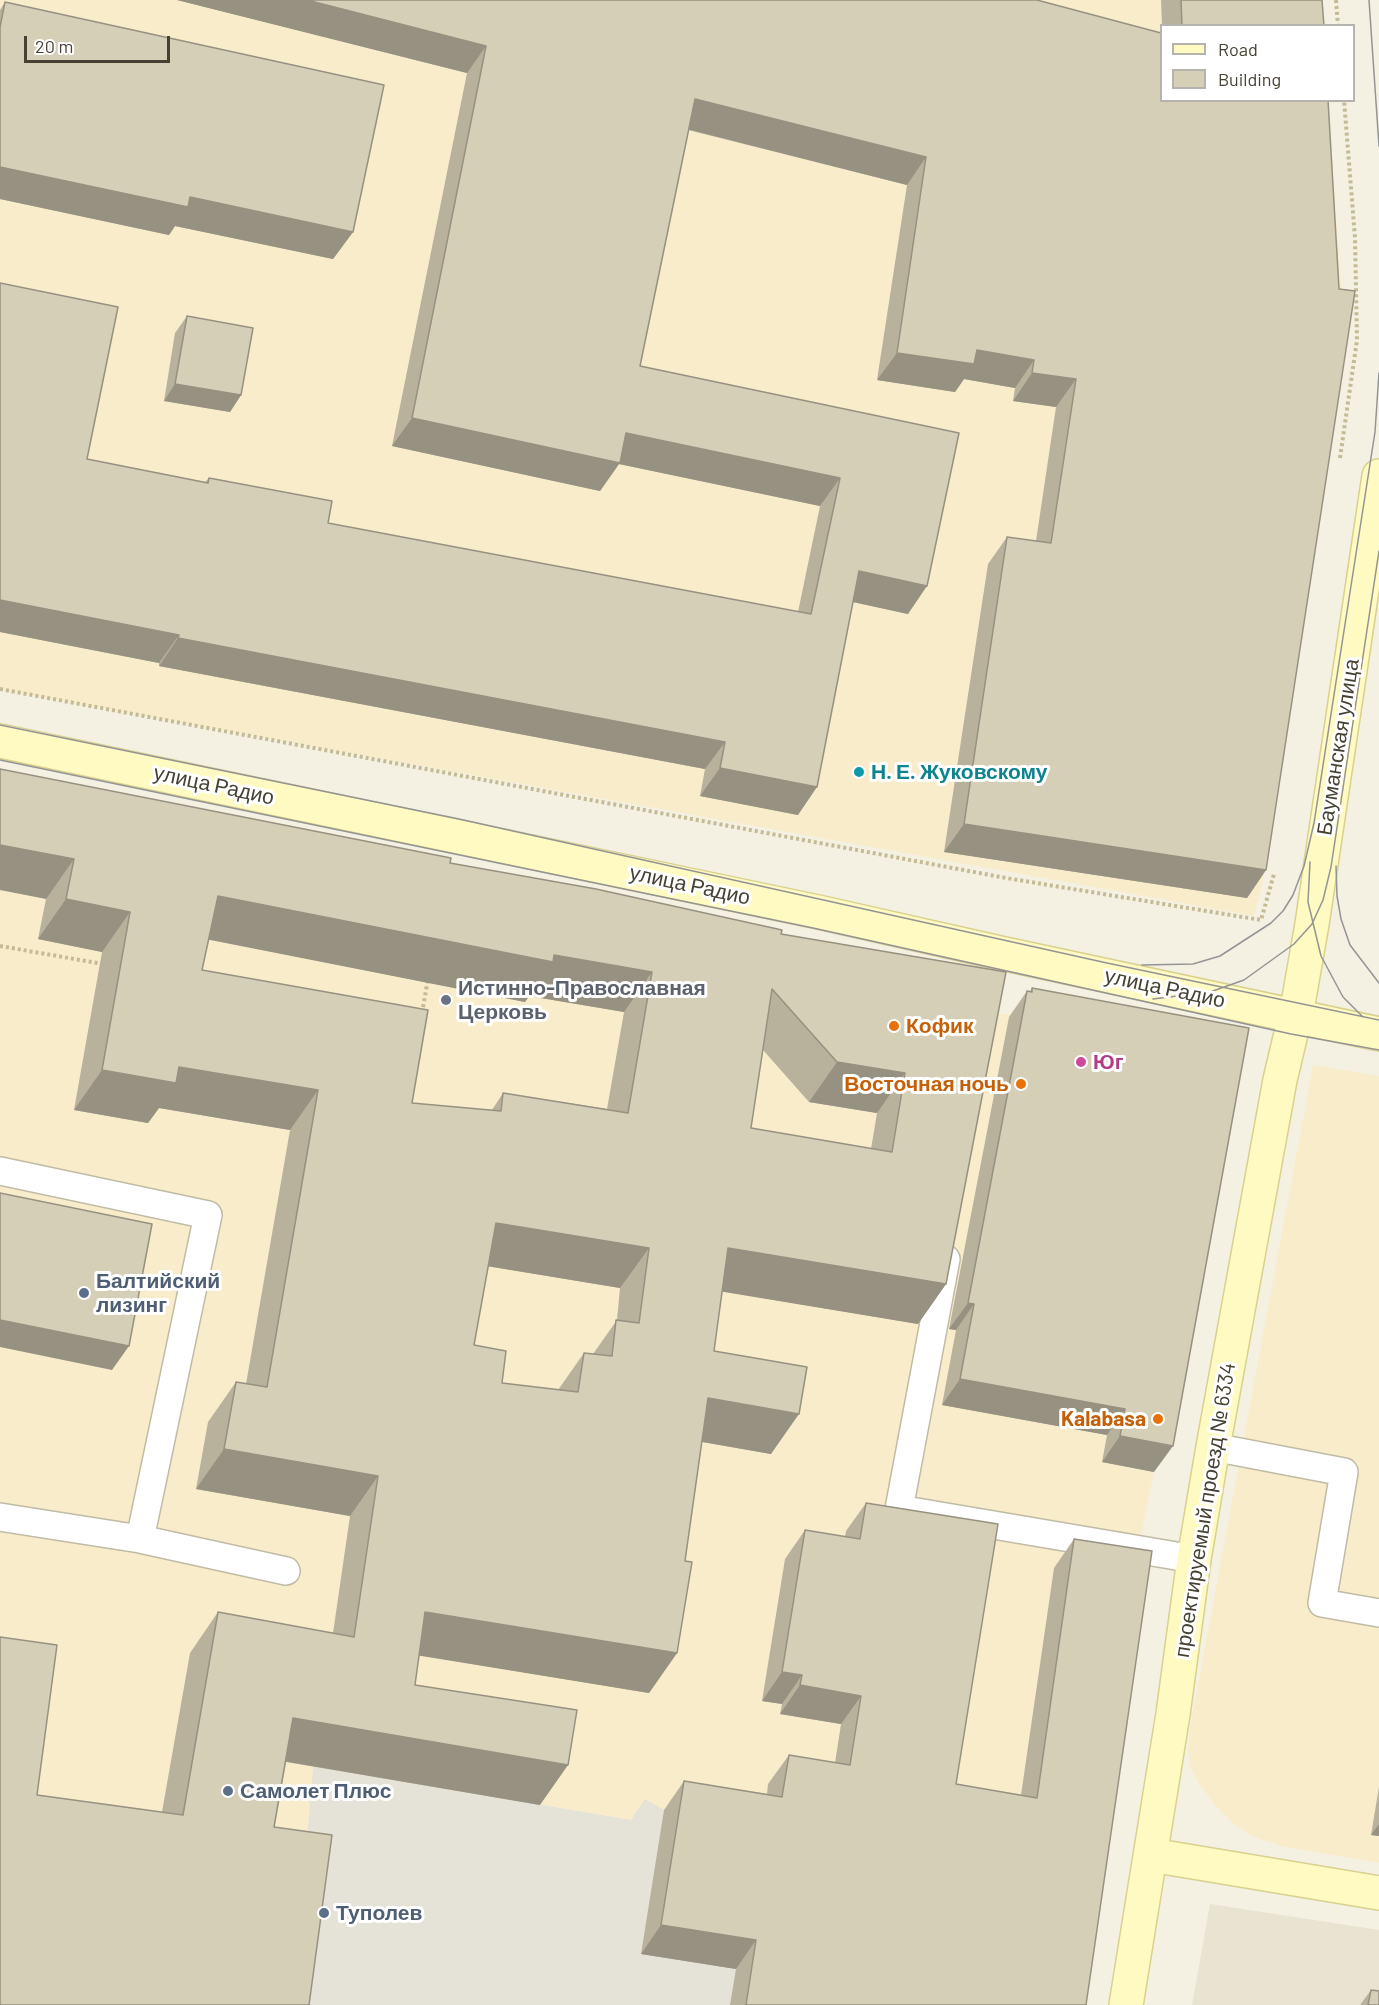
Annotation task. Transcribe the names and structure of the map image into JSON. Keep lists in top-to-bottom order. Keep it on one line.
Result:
{"streets":{"street":["Бауманская улица","улица Радио","проектируемый проезд № 6334"]},"crossings":[["Бауманская улица","улица Радио"],["Бауманская улица","проектируемый проезд № 6334"],["улица Радио","проектируемый проезд № 6334"]],"places":["Н. Е. Жуковскому","Истинно-Православная Церковь","Кофик","Юг","Восточная ночь","Балтийский лизинг","Kalabasa","Самолет Плюс","Туполев"],"legend":["Road","Building"],"scale_bar":"20 m"}
